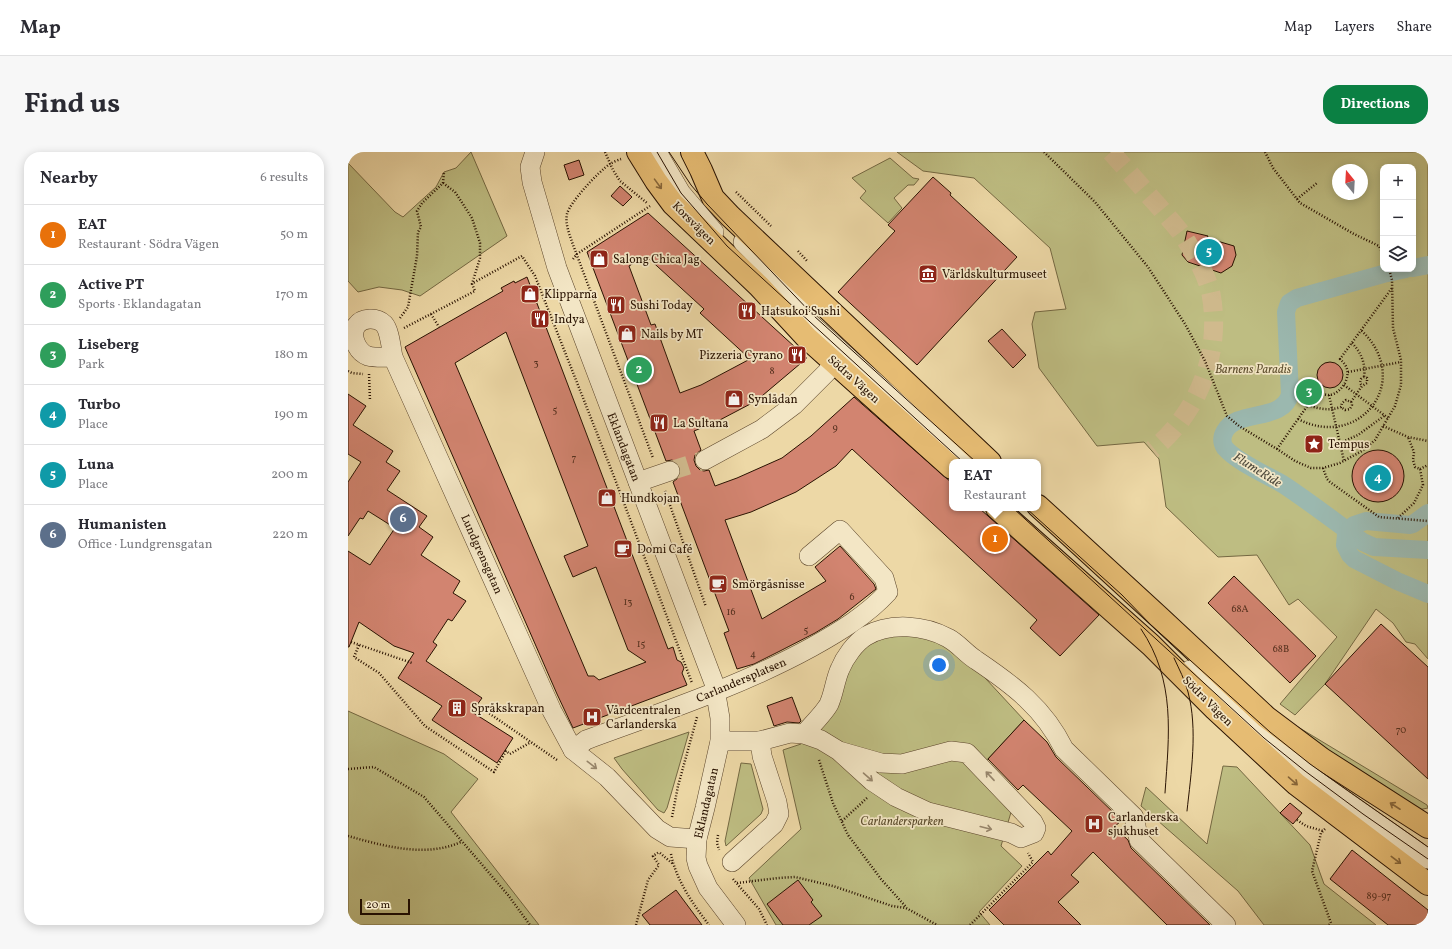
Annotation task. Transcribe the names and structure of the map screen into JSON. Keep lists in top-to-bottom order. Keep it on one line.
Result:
{"streets":{"main road":["Korsvägen","Södra Vägen"],"street":["Eklandagatan","Lundgrensgatan","Carlandersplatsen"]},"crossings":[["Korsvägen","Södra Vägen"],["Eklandagatan","Carlandersplatsen"],["Lundgrensgatan","Carlandersplatsen"]],"water":["FlumeRide"],"parks":["Barnens Paradis","Carlandersparken"],"places":{"shop":["Salong Chica Jag","Klipparna","Nails by MT","Synlådan","Hundkojan"],"museum":["Världskulturmuseet"],"restaurant":["Sushi Today","Hatsukoi Sushi","Indya","Pizzeria Cyrano","La Sultana"],"place":["Tempus"],"cafe":["Domi Café","Smörgåsnisse"],"building":["Språkskrapan"],"hospital":["Vårdcentralen Carlanderska","Carlanderska sjukhuset"]},"house_numbers":["3","8","5","9","7","6","13","68A","16","5","15","68B","4","70","89-97"],"scale_bar":"20 m","north":"top","page":{"header":"Map","nav":["Map","Layers","Share"],"title":"Find us","buttons":"Directions","heading":["Nearby","6 results"],"map_buttons":["+","−"],"list":[{"mark":"1","name":"EAT","note":"Restaurant · Södra Vägen","value":"50 m"},{"mark":"2","name":"Active PT","note":"Sports · Eklandagatan","value":"170 m"},{"mark":"3","name":"Liseberg","note":"Park","value":"180 m"},{"mark":"4","name":"Turbo","note":"Place","value":"190 m"},{"mark":"5","name":"Luna","note":"Place","value":"200 m"},{"mark":"6","name":"Humanisten","note":"Office · Lundgrensgatan","value":"220 m"}],"pins":["5","2","3","4","6","1"],"popup":["EAT","Restaurant"],"scale":"20 m"}}
